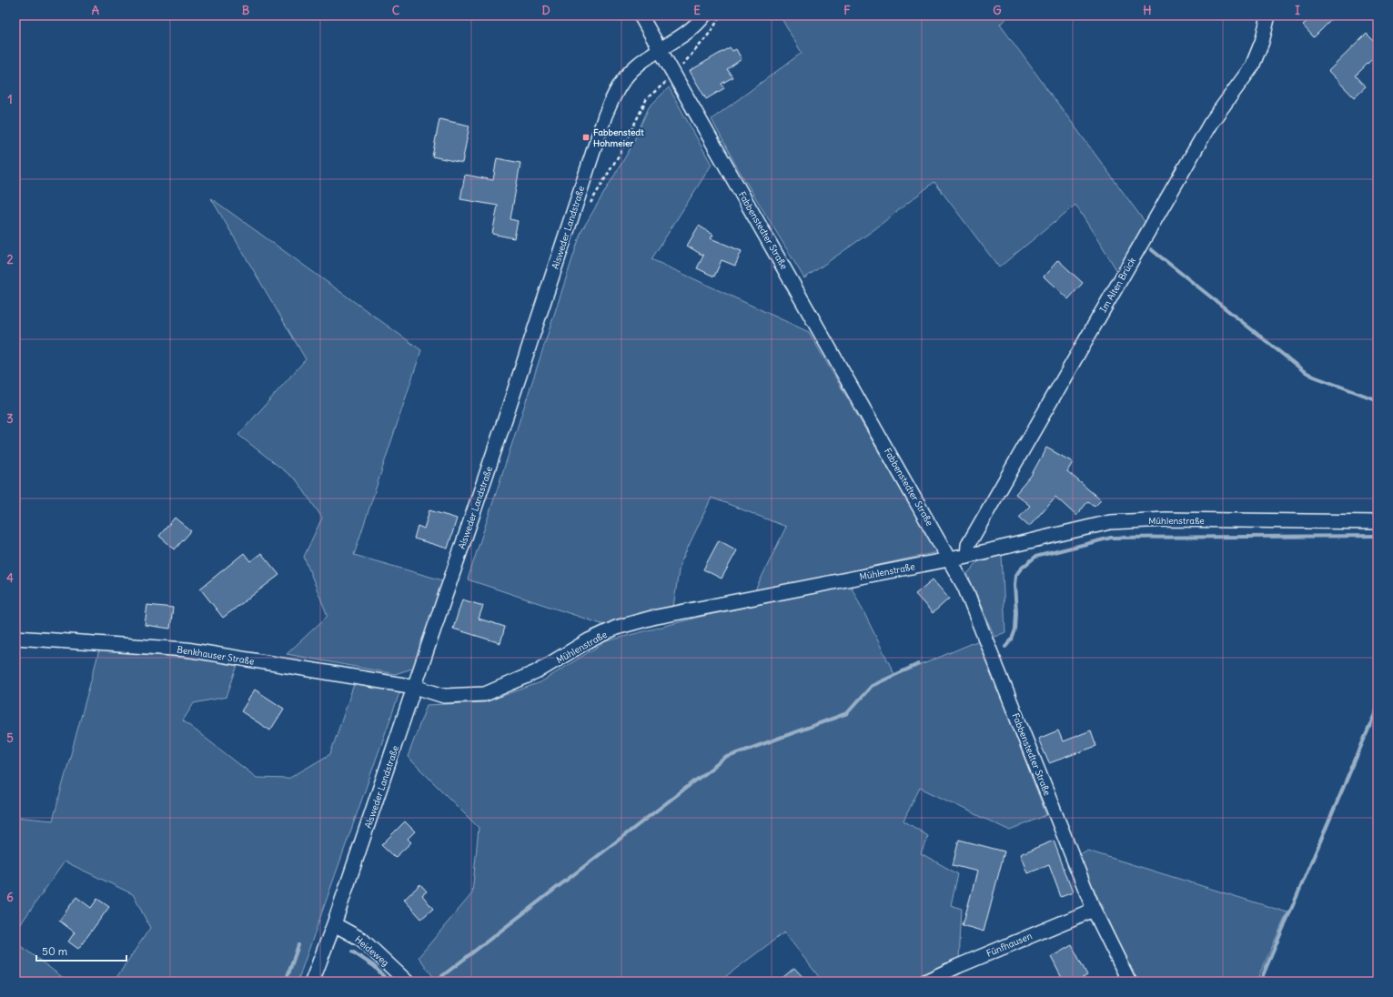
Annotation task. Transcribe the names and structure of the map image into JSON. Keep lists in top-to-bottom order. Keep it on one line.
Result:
{"streets":{"street":["Alsweder Landstraße","Fabbenstedter Straße","Im Alten Brück","Mühlenstraße","Benkhauser Straße","Fünfhausen","Heideweg"]},"crossings":[["Alsweder Landstraße","Fabbenstedter Straße"],["Alsweder Landstraße","Mühlenstraße"],["Alsweder Landstraße","Benkhauser Straße"],["Alsweder Landstraße","Heideweg"],["Fabbenstedter Straße","Mühlenstraße"],["Fabbenstedter Straße","Fünfhausen"],["Im Alten Brück","Mühlenstraße"],["Mühlenstraße","Benkhauser Straße"]],"places":{"transit":["Fabbenstedt Hohmeier"]},"scale_bar":"50 m","grid":{"columns":["A","B","C","D","E","F","G","H","I"],"rows":["1","2","3","4","5","6"]}}
